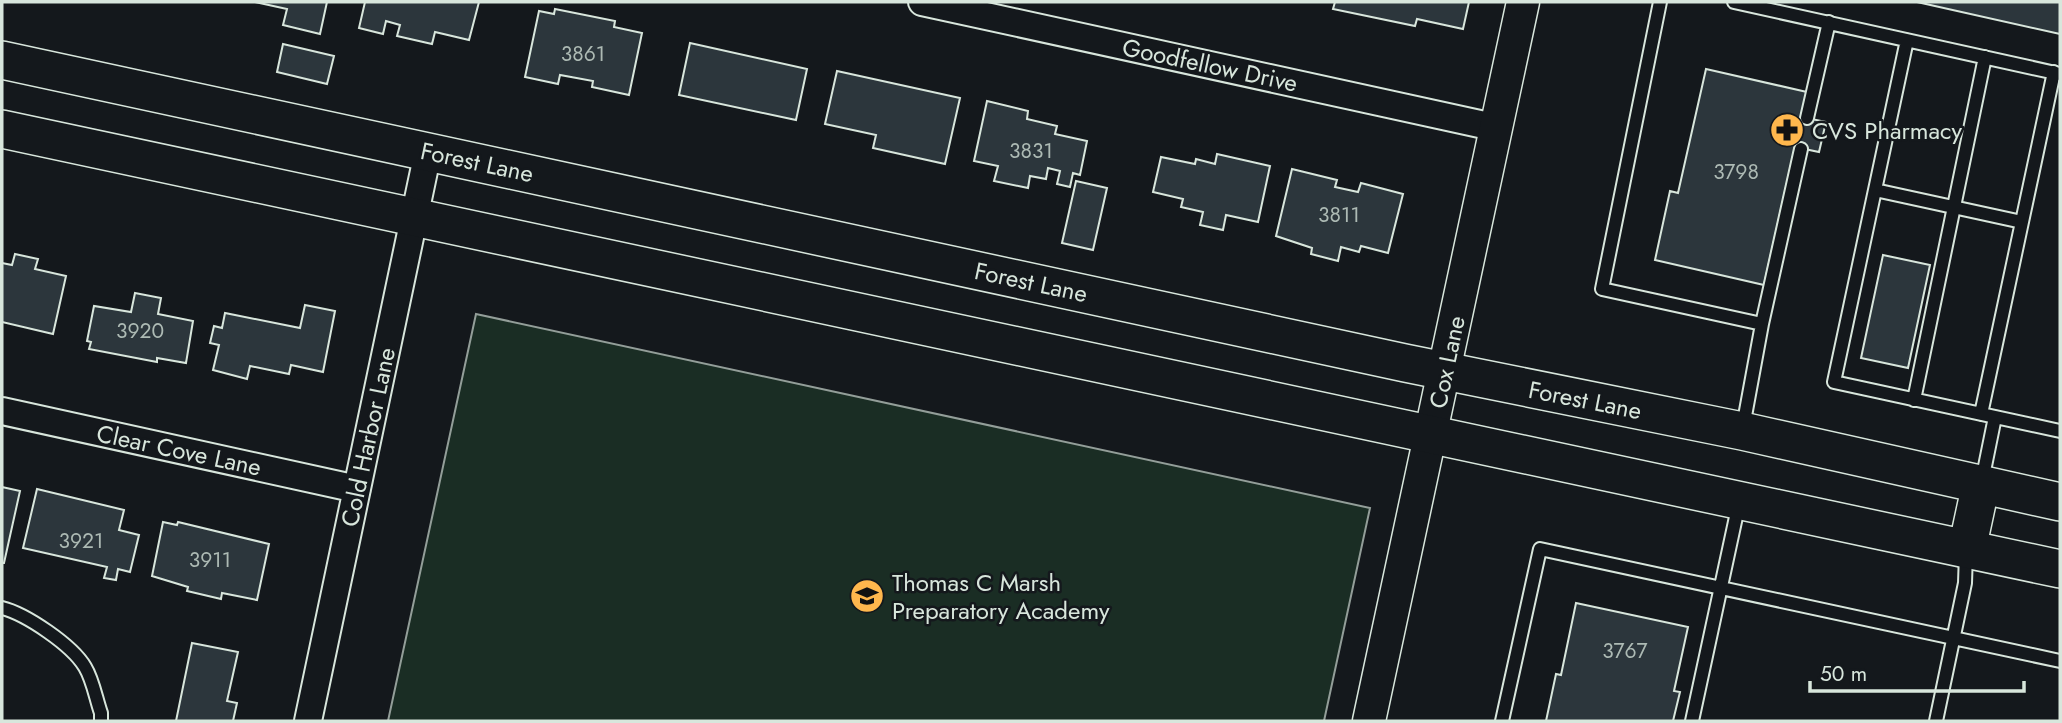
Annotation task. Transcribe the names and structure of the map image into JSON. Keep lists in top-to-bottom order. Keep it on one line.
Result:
{"streets":{"main road":["Forest Lane"],"street":["Goodfellow Drive","Cox Lane","Cold Harbor Lane","Clear Cove Lane"]},"crossings":[["Goodfellow Drive","Cox Lane"],["Forest Lane","Cox Lane"],["Forest Lane","Cold Harbor Lane"],["Cold Harbor Lane","Clear Cove Lane"]],"places":{"pharmacy":["CVS Pharmacy"],"school or university":["Thomas C Marsh Preparatory Academy"]},"house_numbers":["3861","3831","3798","3811","3920","3921","3911","3767"],"scale_bar":"50 m"}
